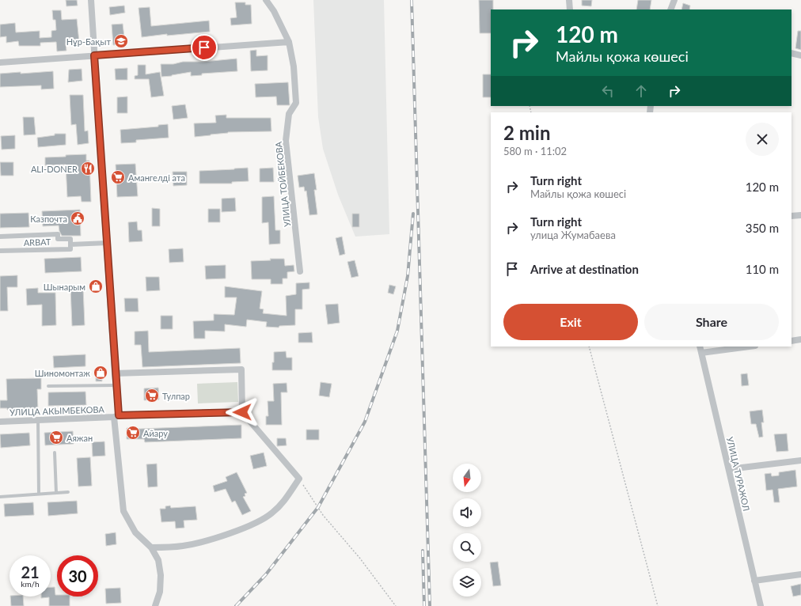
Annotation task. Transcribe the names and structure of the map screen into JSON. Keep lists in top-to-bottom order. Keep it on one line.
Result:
{"streets":{"street":["УЛИЦА ТОЙБЕКОВА","ARBAT","УЛИЦА АКЫМБЕКОВА","УЛИЦА ТУРАЖОЛ"]},"places":{"school or university":["Нұр-Бақыт"],"restaurant":["ALI-DONER"],"supermarket":["Амангелді ата","Тулпар","Айару","Аяжан"],"public building":["Казпочта"],"shop":["Шынарым","Шиномонтаж"]},"north":"bottom","page":{"turn":["120 m","Майлы қожа көшесі"],"heading":["2 min","580 m · 11:02"],"list":[{"name":"Turn right","note":"Майлы қожа көшесі","value":"120 m"},{"name":"Turn right","note":"улица Жумабаева","value":"350 m"},{"name":"Arrive at destination","value":"110 m"}],"buttons":["Exit","Share"],"speed":"21 km/h","limit":"30"}}
